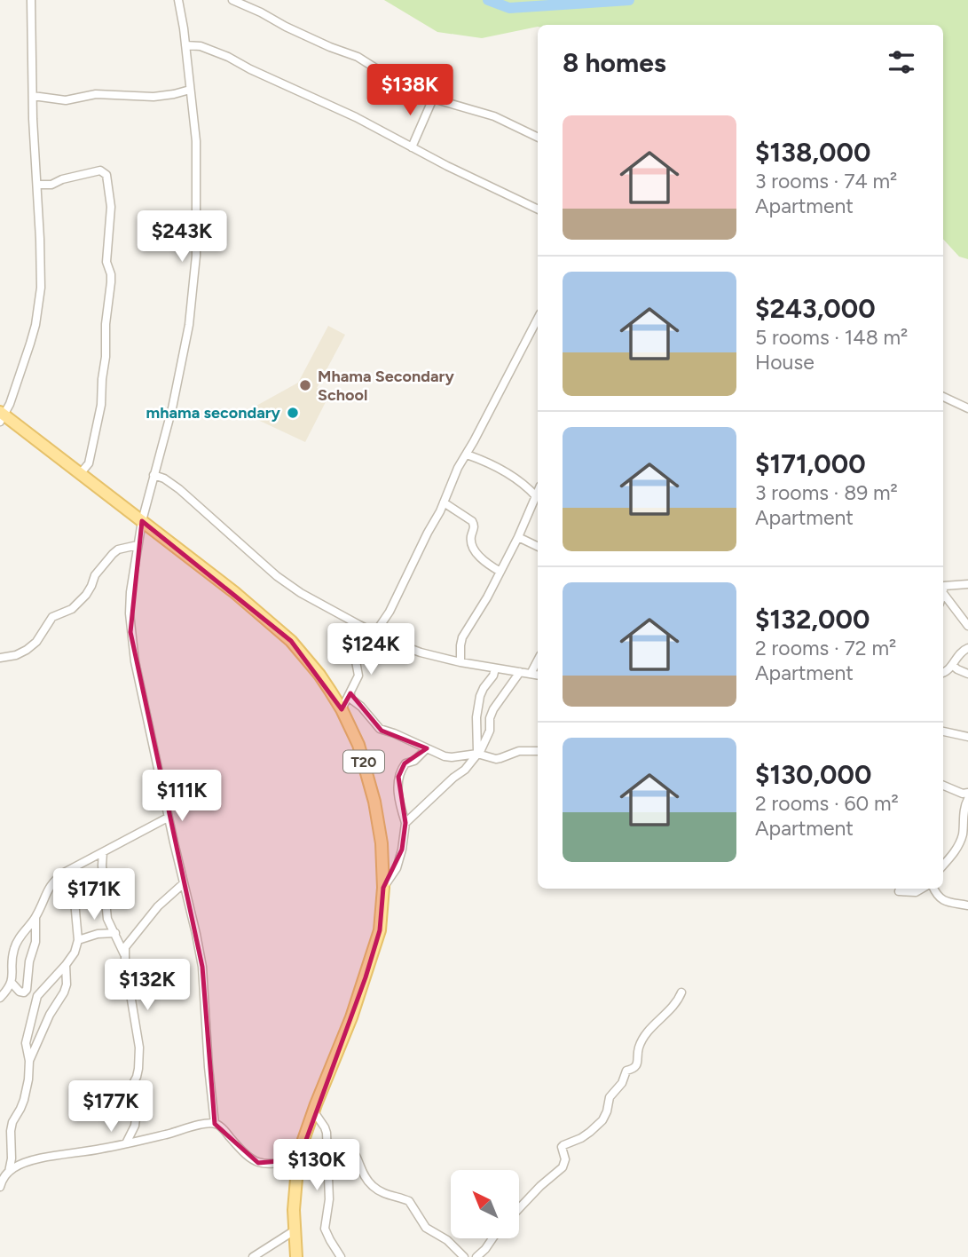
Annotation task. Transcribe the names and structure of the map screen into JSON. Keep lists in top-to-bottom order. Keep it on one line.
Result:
{"streets":{"main road":["T20"]},"places":["Mhama Secondary School","mhama secondary"],"north":"top left","page":{"heading":"8 homes","price":["$138K","$243K","$124K","$111K","$171K","$132K","$177K","$130K"],"list":[{"name":"$138,000","note":"3 rooms · 74 m² · Apartment"},{"name":"$243,000","note":"5 rooms · 148 m² · House"},{"name":"$171,000","note":"3 rooms · 89 m² · Apartment"},{"name":"$132,000","note":"2 rooms · 72 m² · Apartment"},{"name":"$130,000","note":"2 rooms · 60 m² · Apartment"}]}}
